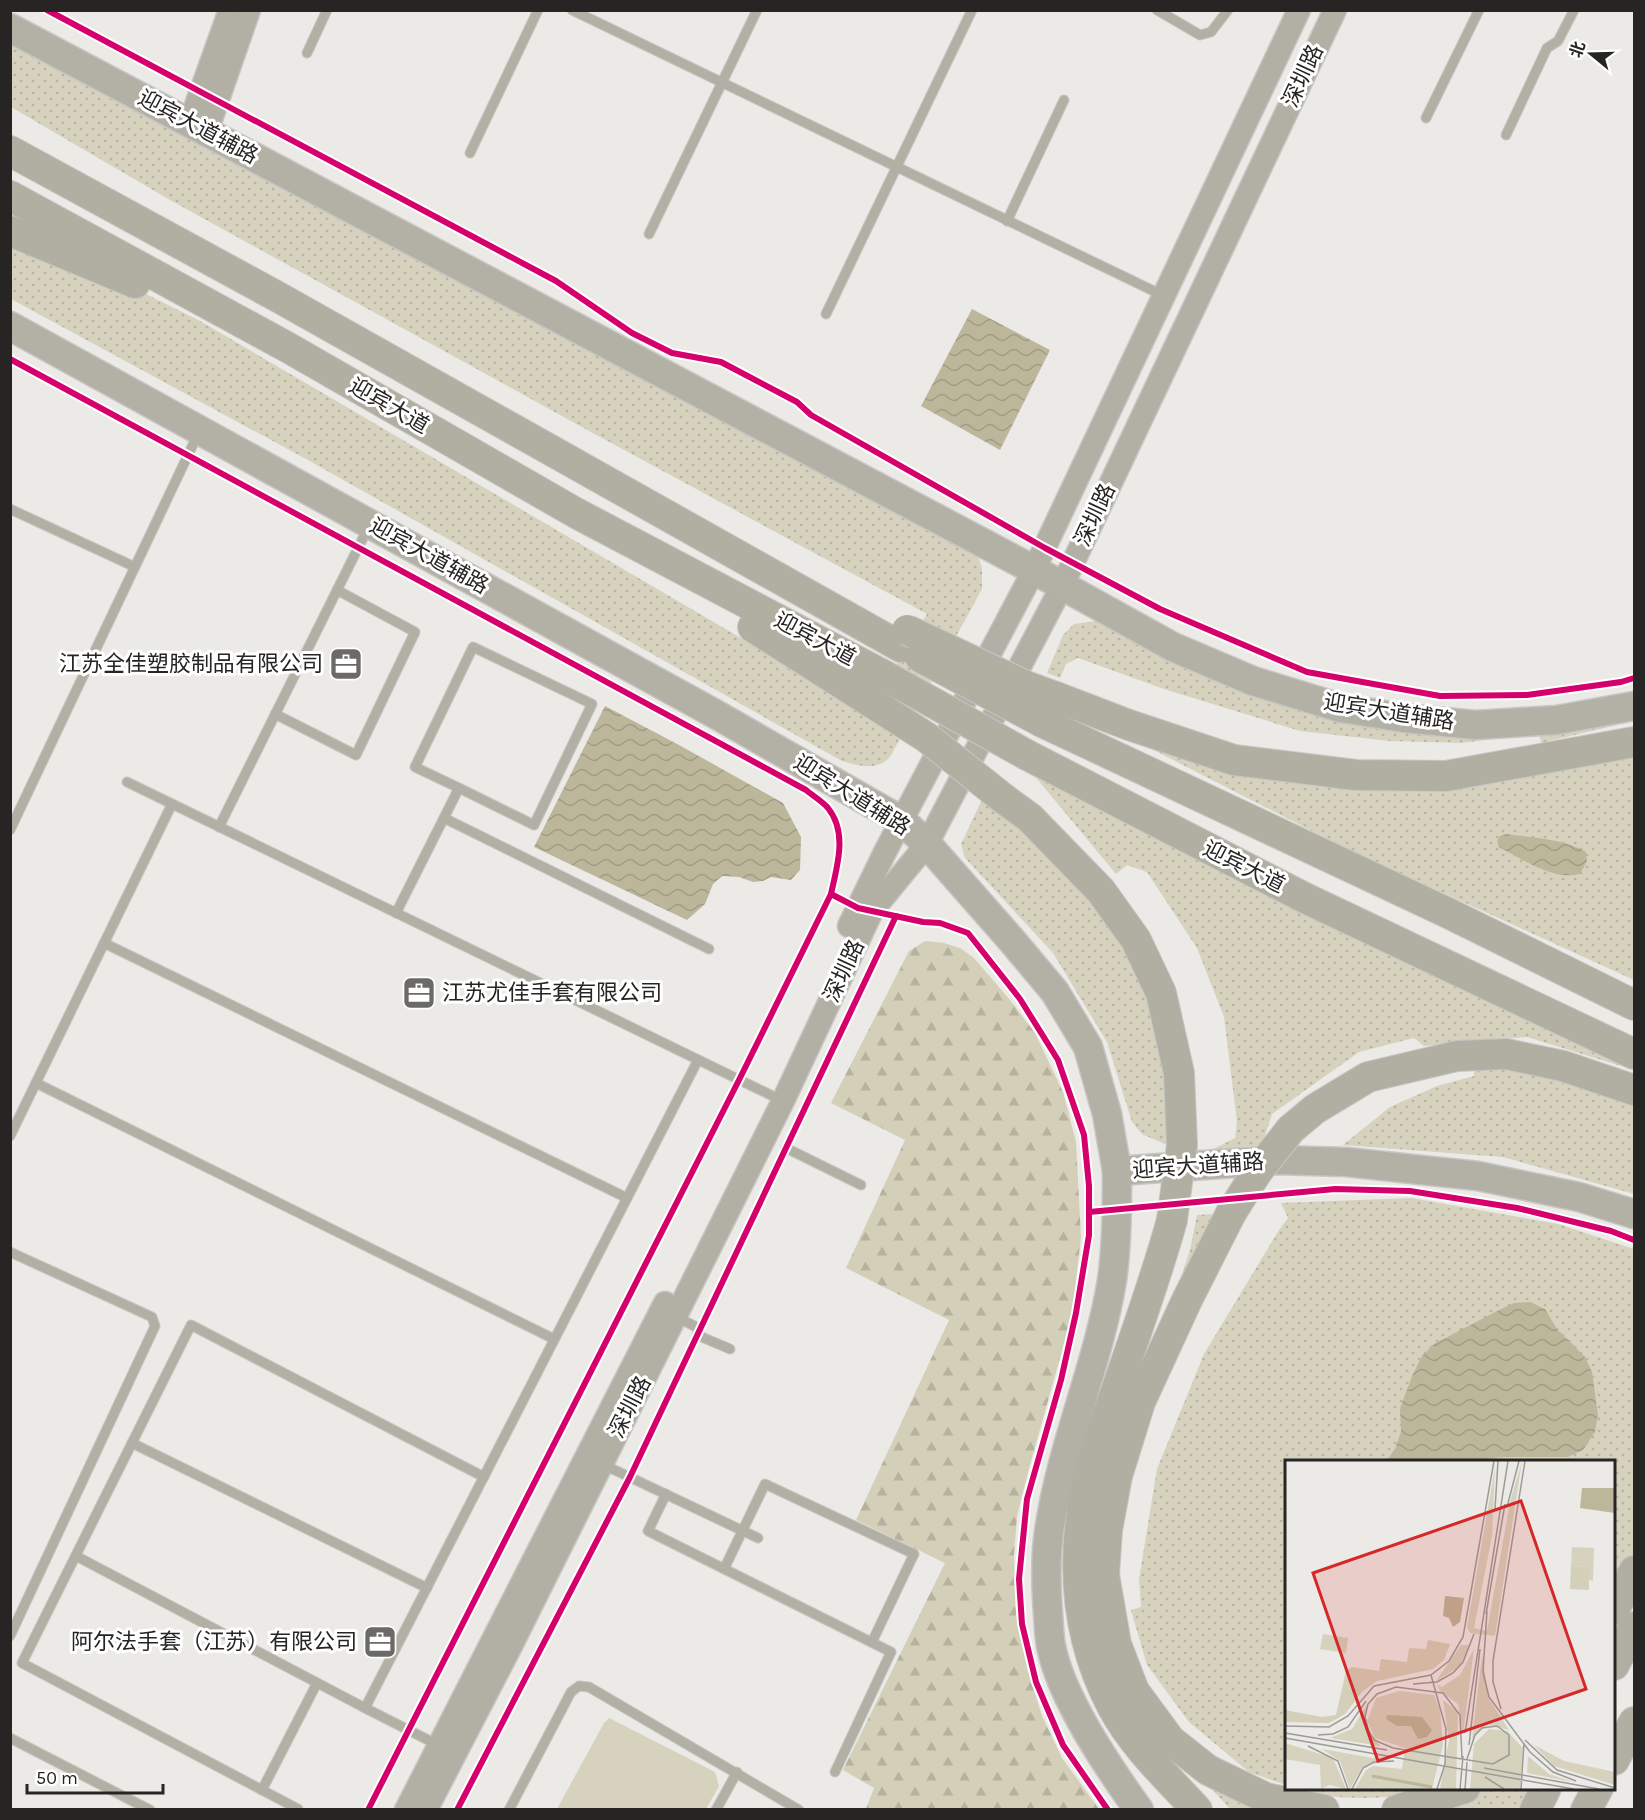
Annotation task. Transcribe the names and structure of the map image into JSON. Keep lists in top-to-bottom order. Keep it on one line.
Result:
{"streets":{"highway":["迎宾大道"],"main road":["迎宾大道辅路"],"street":["深圳路"]},"crossings":[["深圳路","迎宾大道辅路"]],"places":{"office":["江苏全佳塑胶制品有限公司","江苏尤佳手套有限公司","阿尔法手套（江苏）有限公司"]},"scale_bar":"50 m","north":"left"}
